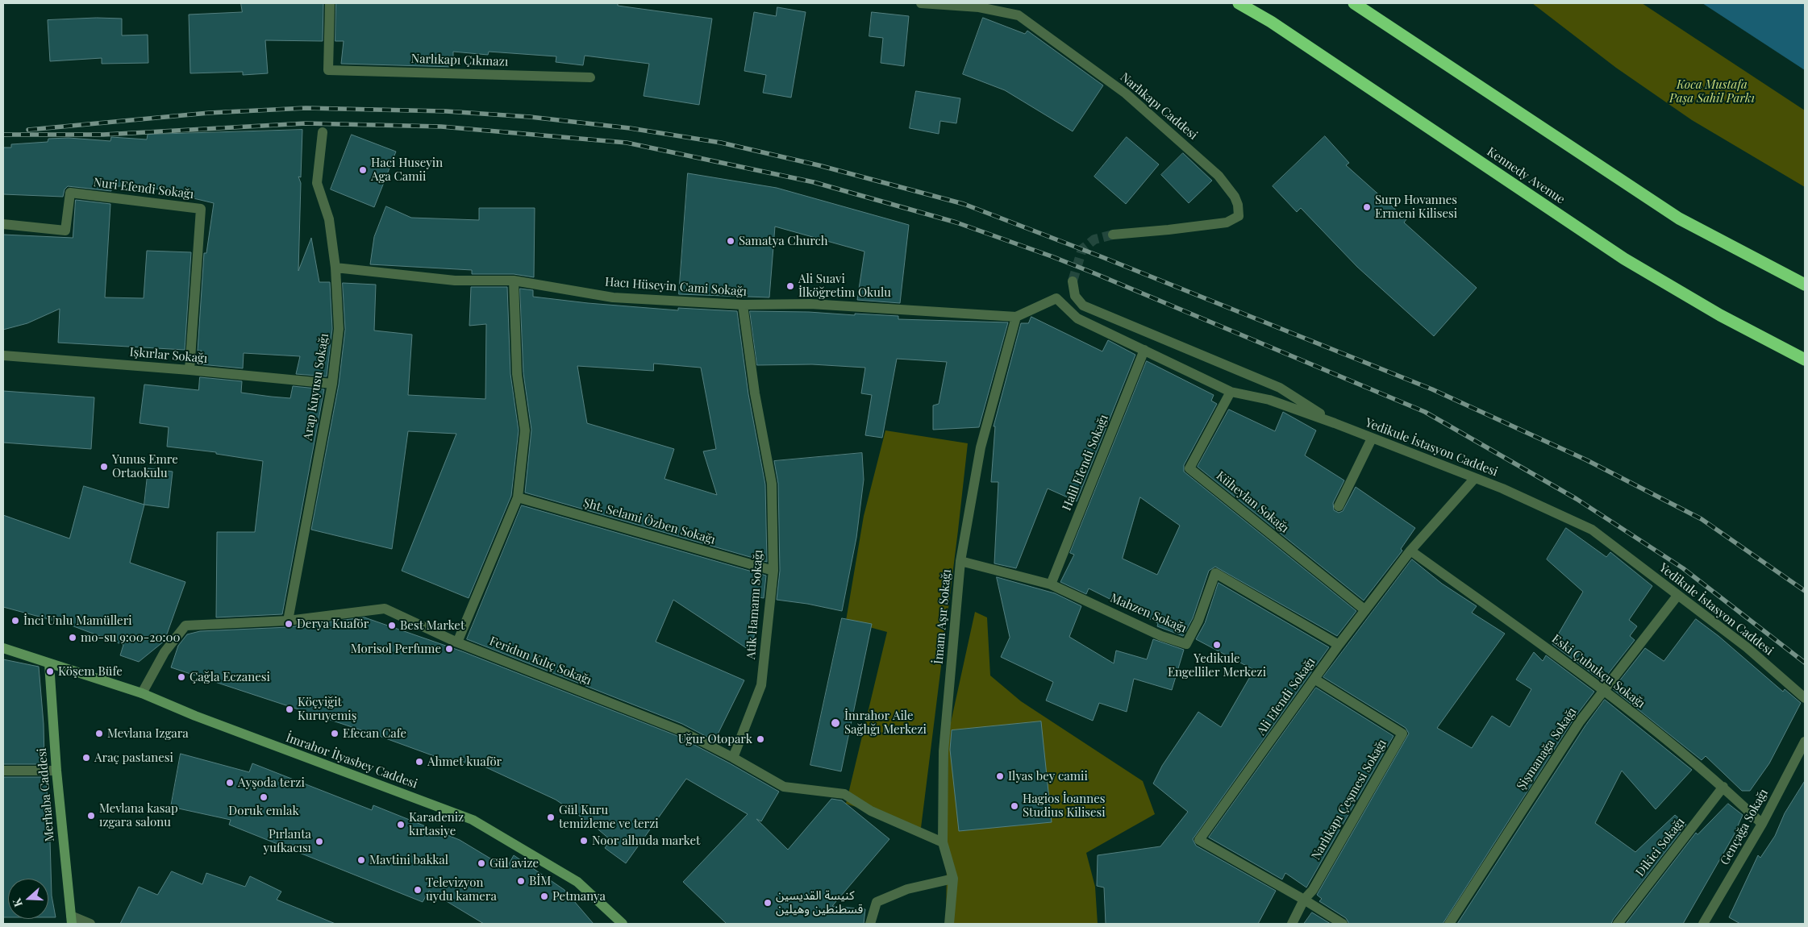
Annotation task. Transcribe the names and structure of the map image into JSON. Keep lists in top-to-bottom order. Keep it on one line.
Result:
{"streets":{"highway":["Kennedy Avenue"],"street":["Narlıkapı Çıkmazı","Narlıkapı Caddesi","Nuri Efendi Sokağı","Hacı Hüseyin Cami Sokağı","Işkırlar Sokağı","Arap Kuyusu Sokağı","Yedikule İstasyon Caddesi","Halil Efendi Sokağı","Küheylan Sokağı","Şht. Selami Özben Sokağı","Atik Hamamı Sokağı","Mahzen Sokağı","İmam Aşır Sokağı","Feridun Kılıç Sokağı","Eski Çubukçu Sokağı","Ali Efendi Sokağı","Şişmanağa Sokağı","İmrahor İlyasbey Caddesi","Merhaba Caddesi","Narlıkapı Çeşmesi Sokağı","Gençağa Sokağı","Dikici Sokağı"]},"crossings":[["Nuri Efendi Sokağı","Işkırlar Sokağı"],["Hacı Hüseyin Cami Sokağı","Arap Kuyusu Sokağı"],["Hacı Hüseyin Cami Sokağı","Yedikule İstasyon Caddesi"],["Hacı Hüseyin Cami Sokağı","Atik Hamamı Sokağı"],["Hacı Hüseyin Cami Sokağı","İmam Aşır Sokağı"],["Işkırlar Sokağı","Arap Kuyusu Sokağı"],["Arap Kuyusu Sokağı","Feridun Kılıç Sokağı"],["Yedikule İstasyon Caddesi","Halil Efendi Sokağı"],["Yedikule İstasyon Caddesi","Küheylan Sokağı"],["Yedikule İstasyon Caddesi","İmam Aşır Sokağı"],["Yedikule İstasyon Caddesi","Ali Efendi Sokağı"],["Yedikule İstasyon Caddesi","Şişmanağa Sokağı"],["Halil Efendi Sokağı","Mahzen Sokağı"],["Küheylan Sokağı","Ali Efendi Sokağı"],["Şht. Selami Özben Sokağı","Atik Hamamı Sokağı"],["Atik Hamamı Sokağı","Feridun Kılıç Sokağı"],["Mahzen Sokağı","İmam Aşır Sokağı"],["Mahzen Sokağı","Ali Efendi Sokağı"],["İmam Aşır Sokağı","Feridun Kılıç Sokağı"],["Feridun Kılıç Sokağı","İmrahor İlyasbey Caddesi"],["Eski Çubukçu Sokağı","Ali Efendi Sokağı"],["Eski Çubukçu Sokağı","Şişmanağa Sokağı"],["Eski Çubukçu Sokağı","Gençağa Sokağı"],["Eski Çubukçu Sokağı","Dikici Sokağı"],["Ali Efendi Sokağı","Narlıkapı Çeşmesi Sokağı"],["İmrahor İlyasbey Caddesi","Merhaba Caddesi"]],"parks":["Koca Mustafa Paşa Sahil Parkı"],"places":["Haci Huseyin Aga Camii","Surp Hovannes Ermeni Kilisesi","Samatya Church","Ali Suavi İlköğretim Okulu","Yunus Emre Ortaokulu","İnci Unlu Mamülleri","Derya Kuaför","Best Market","mo-su 9:00-20:00","Yedikule Engelliler Merkezi","Morisol Perfume","Köşem Büfe","Çağla Eczanesi","Köçyiğit Kuruyemiş","İmrahor Aile Sağlığı Merkezi","Mevlana Izgara","Efecan Cafe","Uğur Otopark","Araç pastanesi","Ahmet kuaför","Ilyas bey camii","Ayşoda terzi","Doruk emlak","Hagios İoannes Studius Kilisesi","Mevlana kasap ızgara salonu","Gül Kuru temizleme ve terzi","Karadeniz kırtasiye","Noor alhuda market","Pırlanta yufkacısı","Mavtini bakkal","Gül avize","BİM","Televizyon uydu kamera","Petmanya","كنيسة القديسين قسطنطين وهيلين"],"north":"left"}
